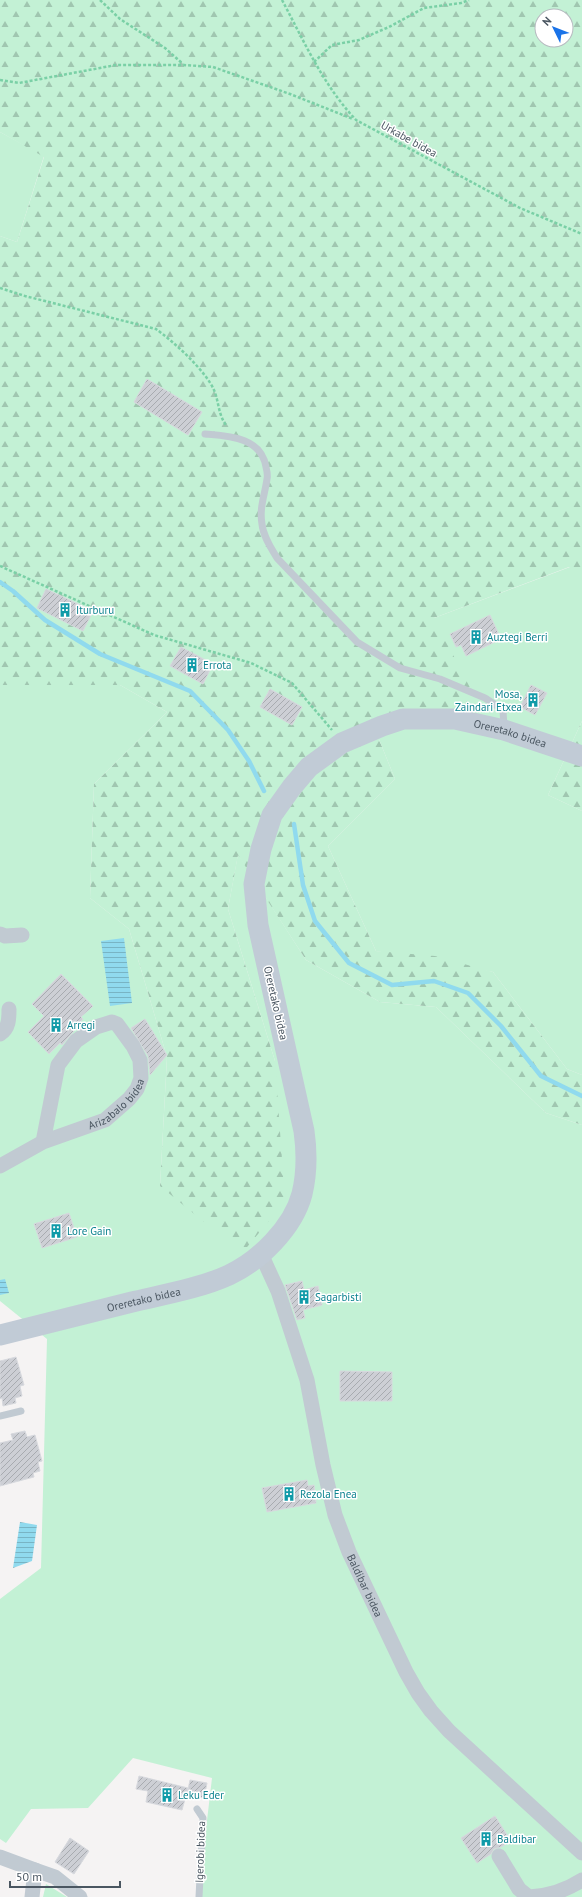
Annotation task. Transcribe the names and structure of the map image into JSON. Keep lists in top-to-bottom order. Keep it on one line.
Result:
{"streets":{"main road":["Oreretako bidea"],"street":["Arizabalo bidea","Baldibar bidea"],"lane":["Igerobi bidea"],"path":["Urkabe bidea"]},"crossings":[["Oreretako bidea","Baldibar bidea"]],"places":{"building":["Iturburu","Auztegi Berri","Errota","Mosa, Zaindari Etxea","Arregi","Lore Gain","Sagarbisti","Rezola Enea","Leku Eder","Baldibar"]},"scale_bar":"50 m","north":"top left"}
